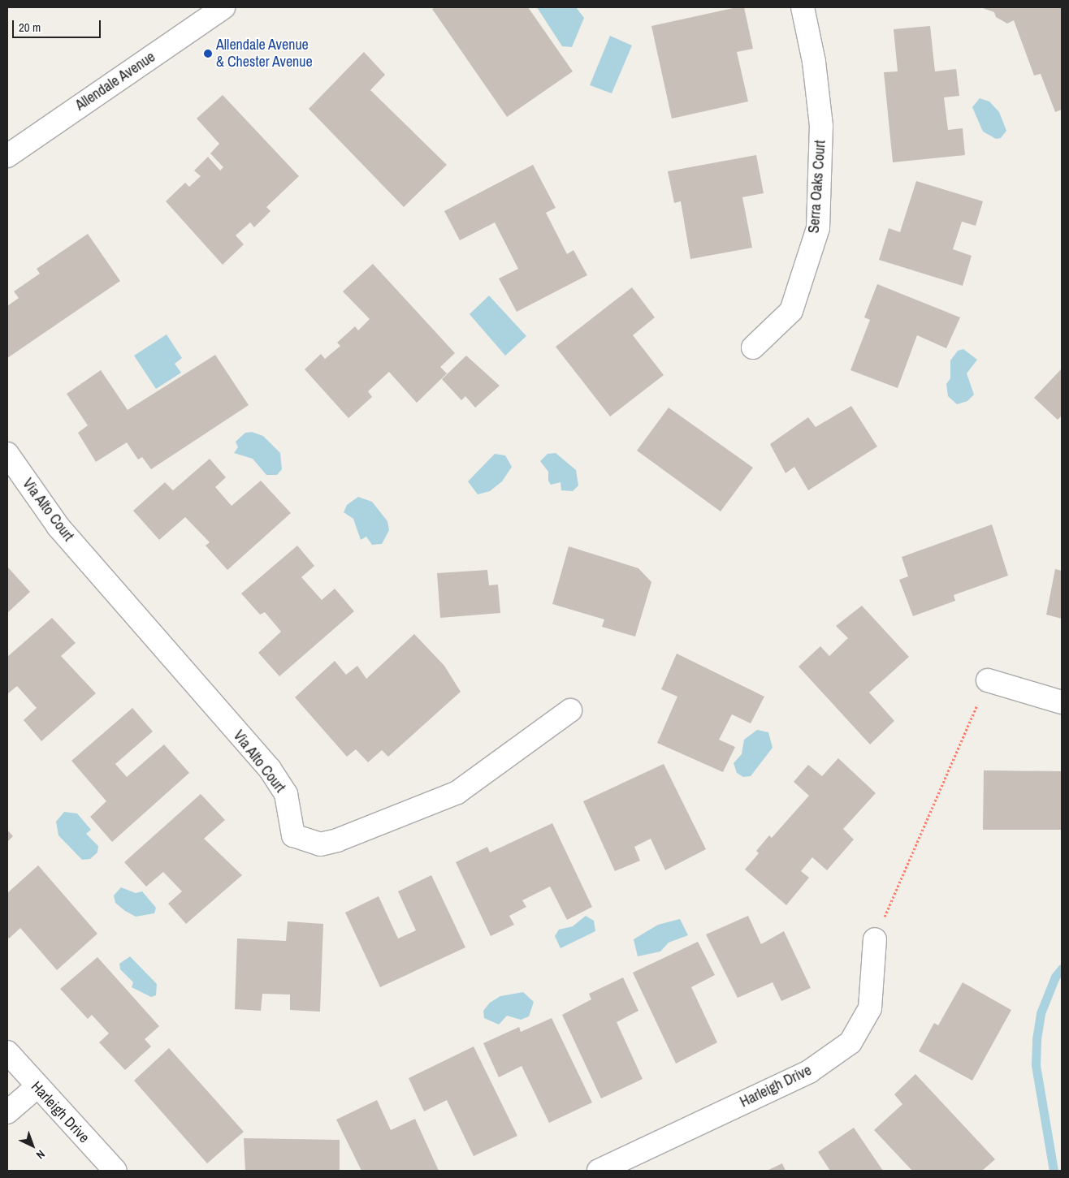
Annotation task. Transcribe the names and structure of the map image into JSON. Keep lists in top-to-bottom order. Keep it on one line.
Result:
{"streets":{"street":["Allendale Avenue","Serra Oaks Court","Via Alto Court","Harleigh Drive"]},"places":["Allendale Avenue & Chester Avenue"],"scale_bar":"20 m","north":"bottom right"}
